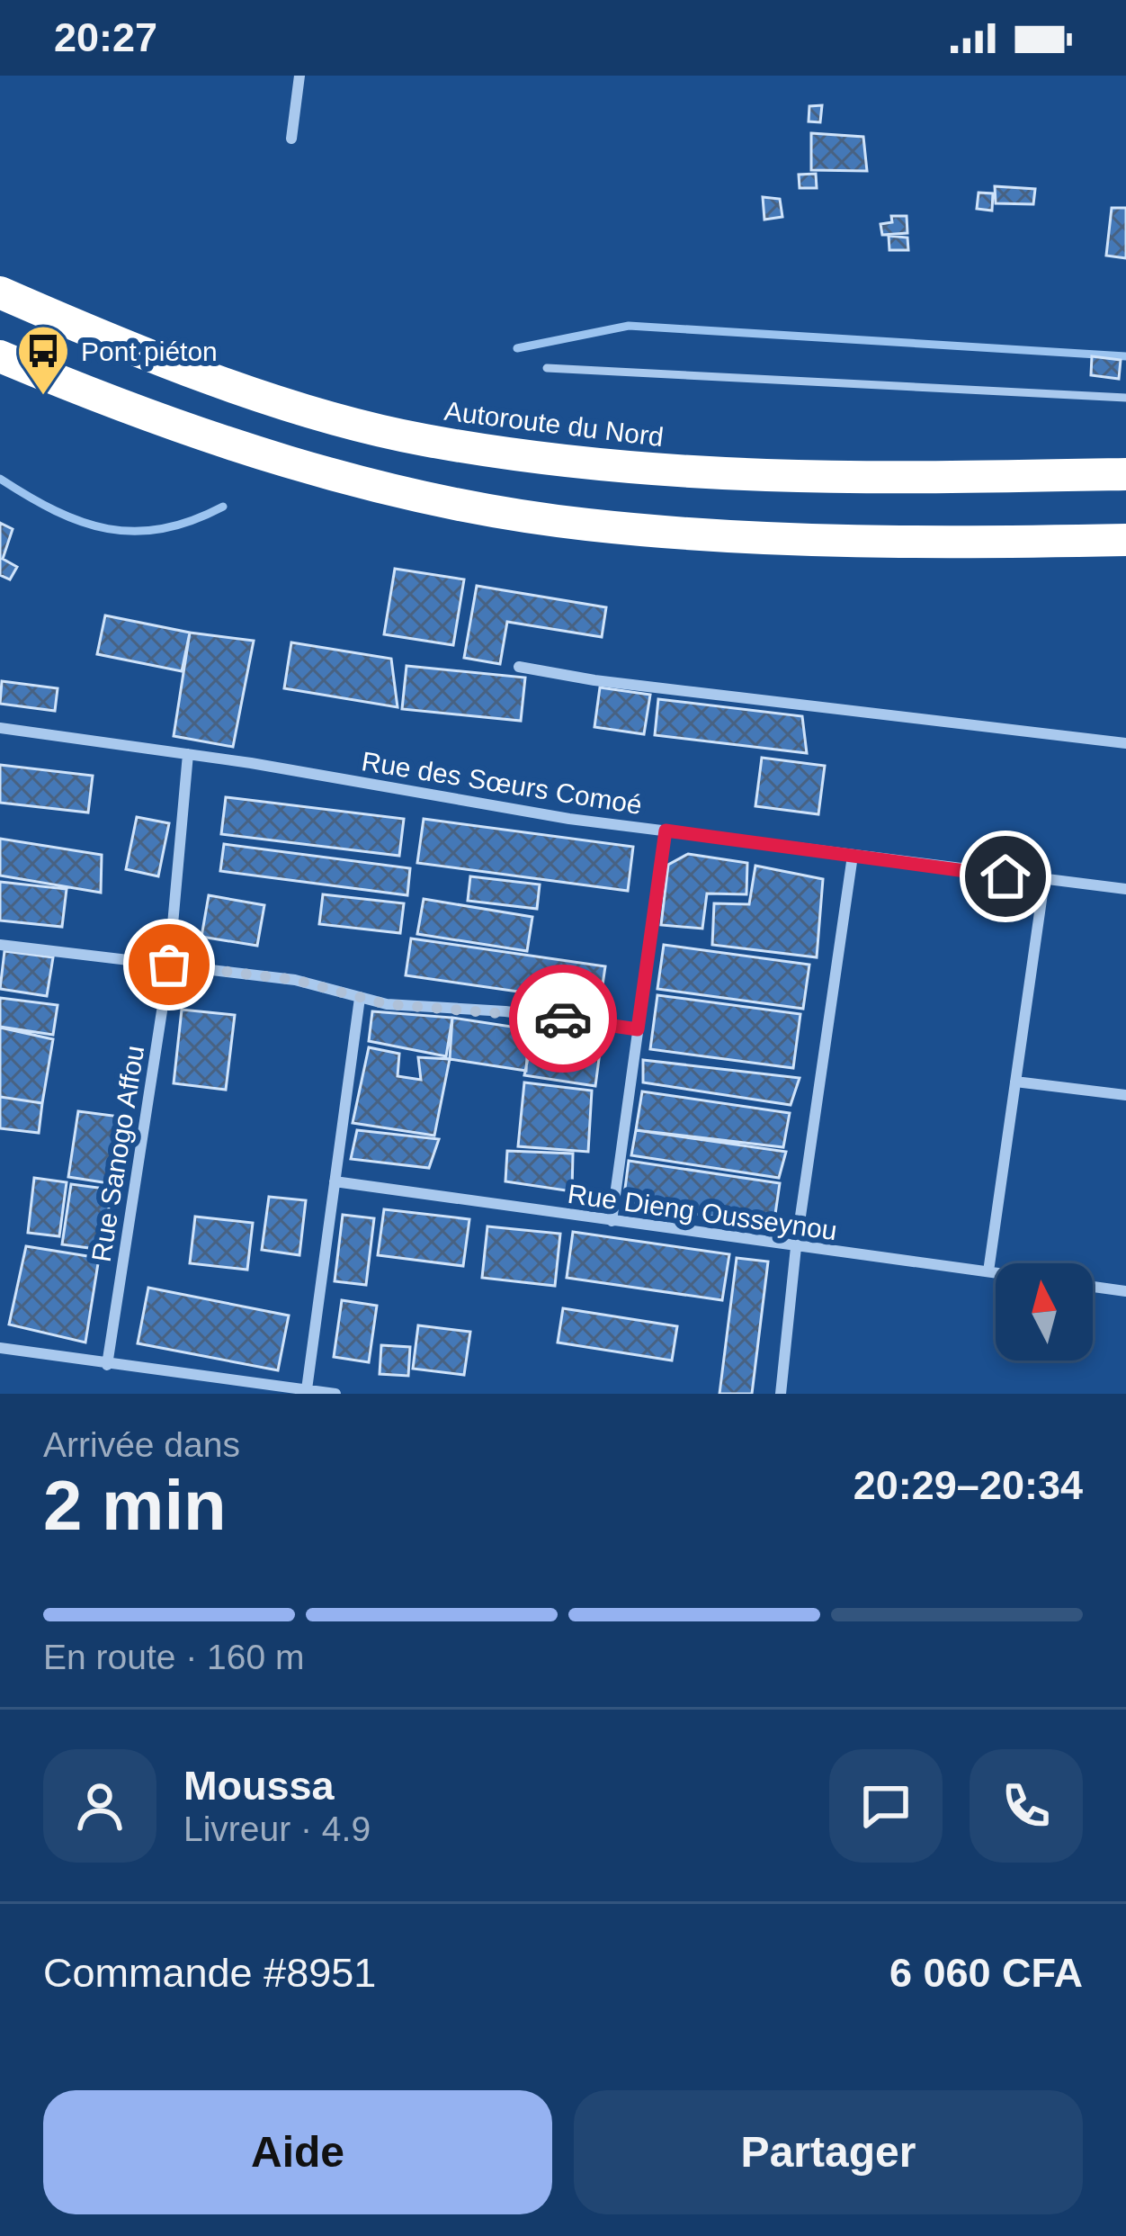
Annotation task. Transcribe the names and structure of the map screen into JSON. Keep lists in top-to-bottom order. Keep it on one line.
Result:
{"streets":{"highway":["Autoroute du Nord"],"street":["Rue des Sœurs Comoé","Rue Sanogo Affou","Rue Dieng Ousseynou"]},"crossings":[["Rue des Sœurs Comoé","Rue Sanogo Affou"]],"places":{"bus stop":["Pont piéton"]},"north":"top","page":{"status":"20:27","heading":["2 min","Arrivée dans","20:29–20:34"],"panel":["Moussa","Livreur · 4.9","Commande #8951","6 060 CFA"],"bar":"En route · 160 m","buttons":["Aide","Partager"]}}
